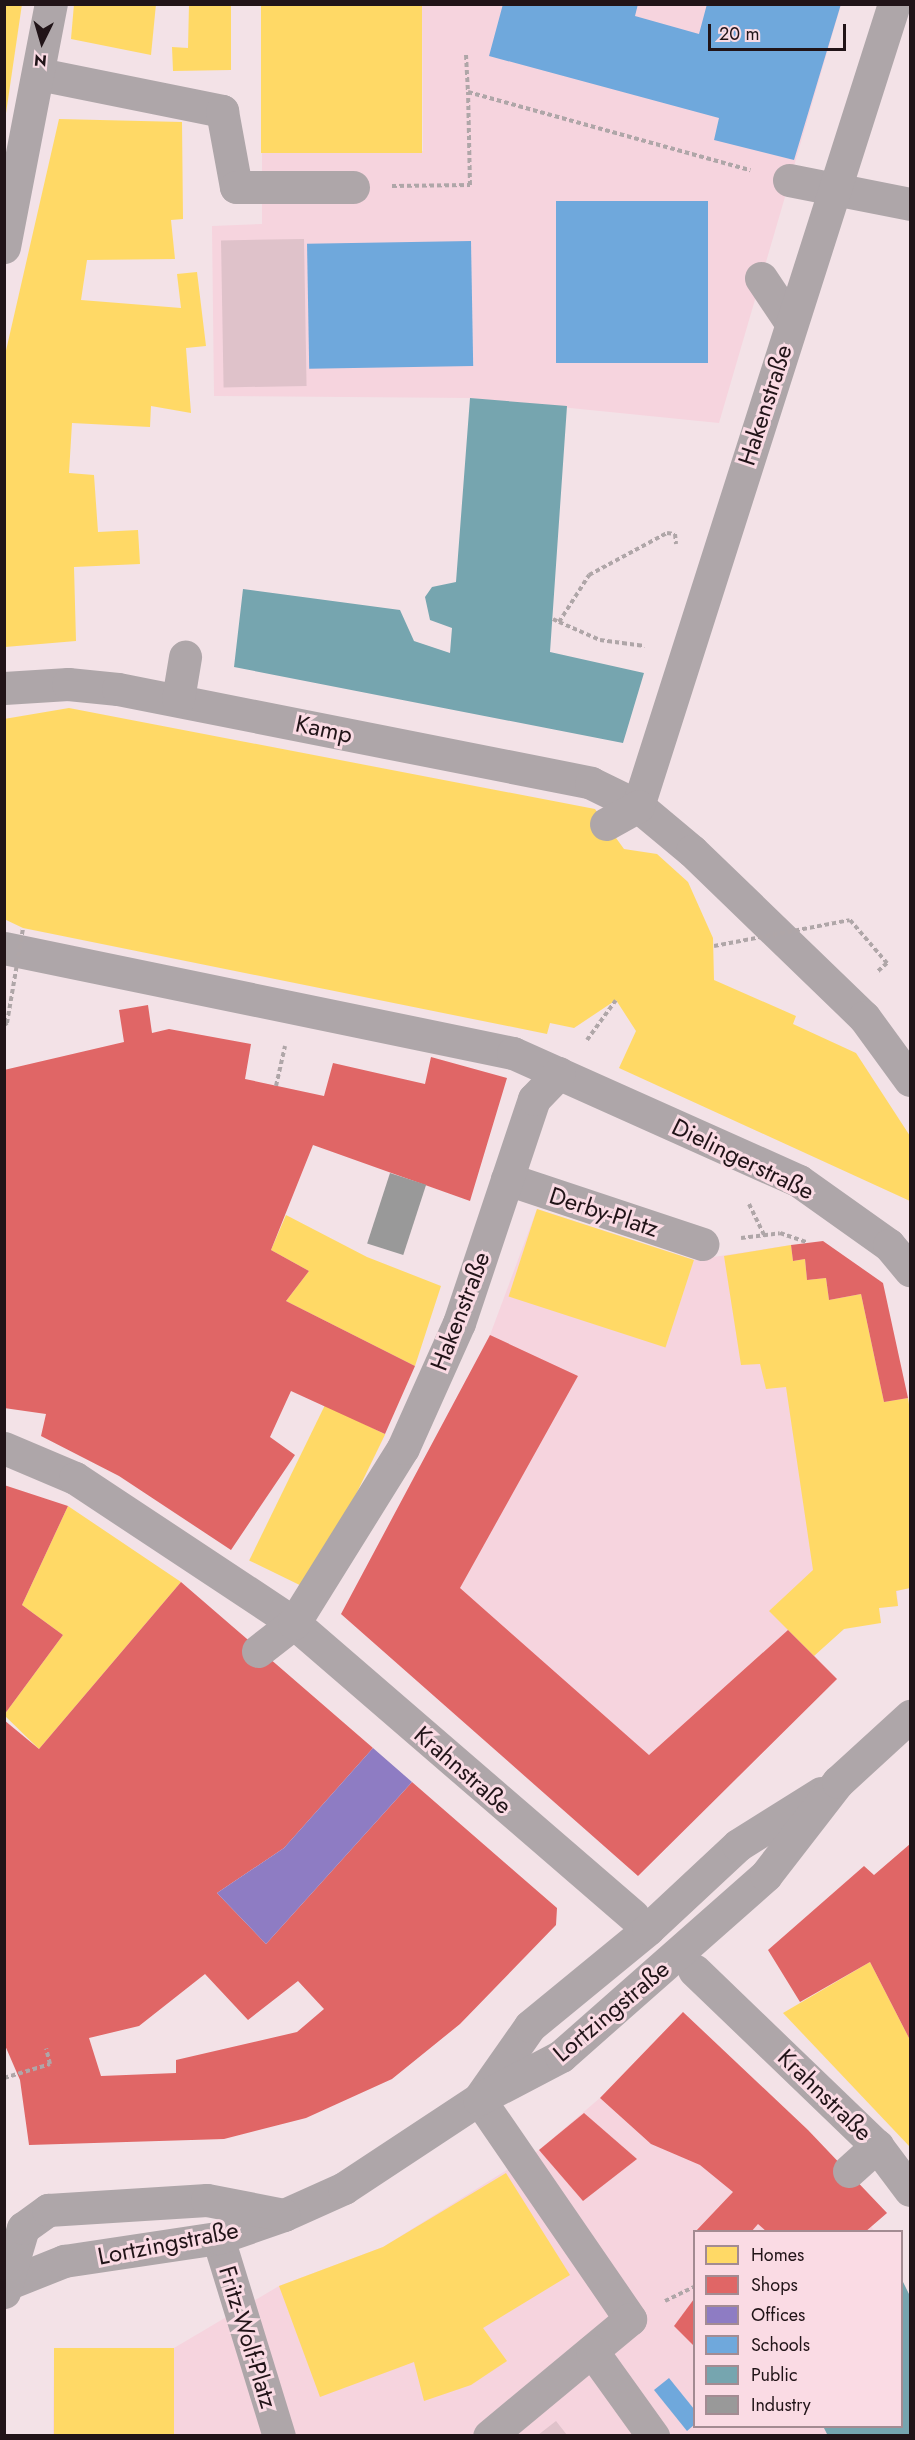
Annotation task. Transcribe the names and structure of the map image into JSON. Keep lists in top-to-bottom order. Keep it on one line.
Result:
{"streets":{"street":["Hakenstraße","Kamp","Dielingerstraße","Derby-Platz","Krahnstraße","Lortzingstraße","Fritz-Wolf-Platz"]},"crossings":[["Hakenstraße","Kamp"],["Hakenstraße","Dielingerstraße"],["Hakenstraße","Derby-Platz"],["Hakenstraße","Krahnstraße"],["Krahnstraße","Lortzingstraße"],["Lortzingstraße","Fritz-Wolf-Platz"]],"legend":["Homes","Shops","Offices","Schools","Public","Industry"],"scale_bar":"20 m","north":"bottom"}
